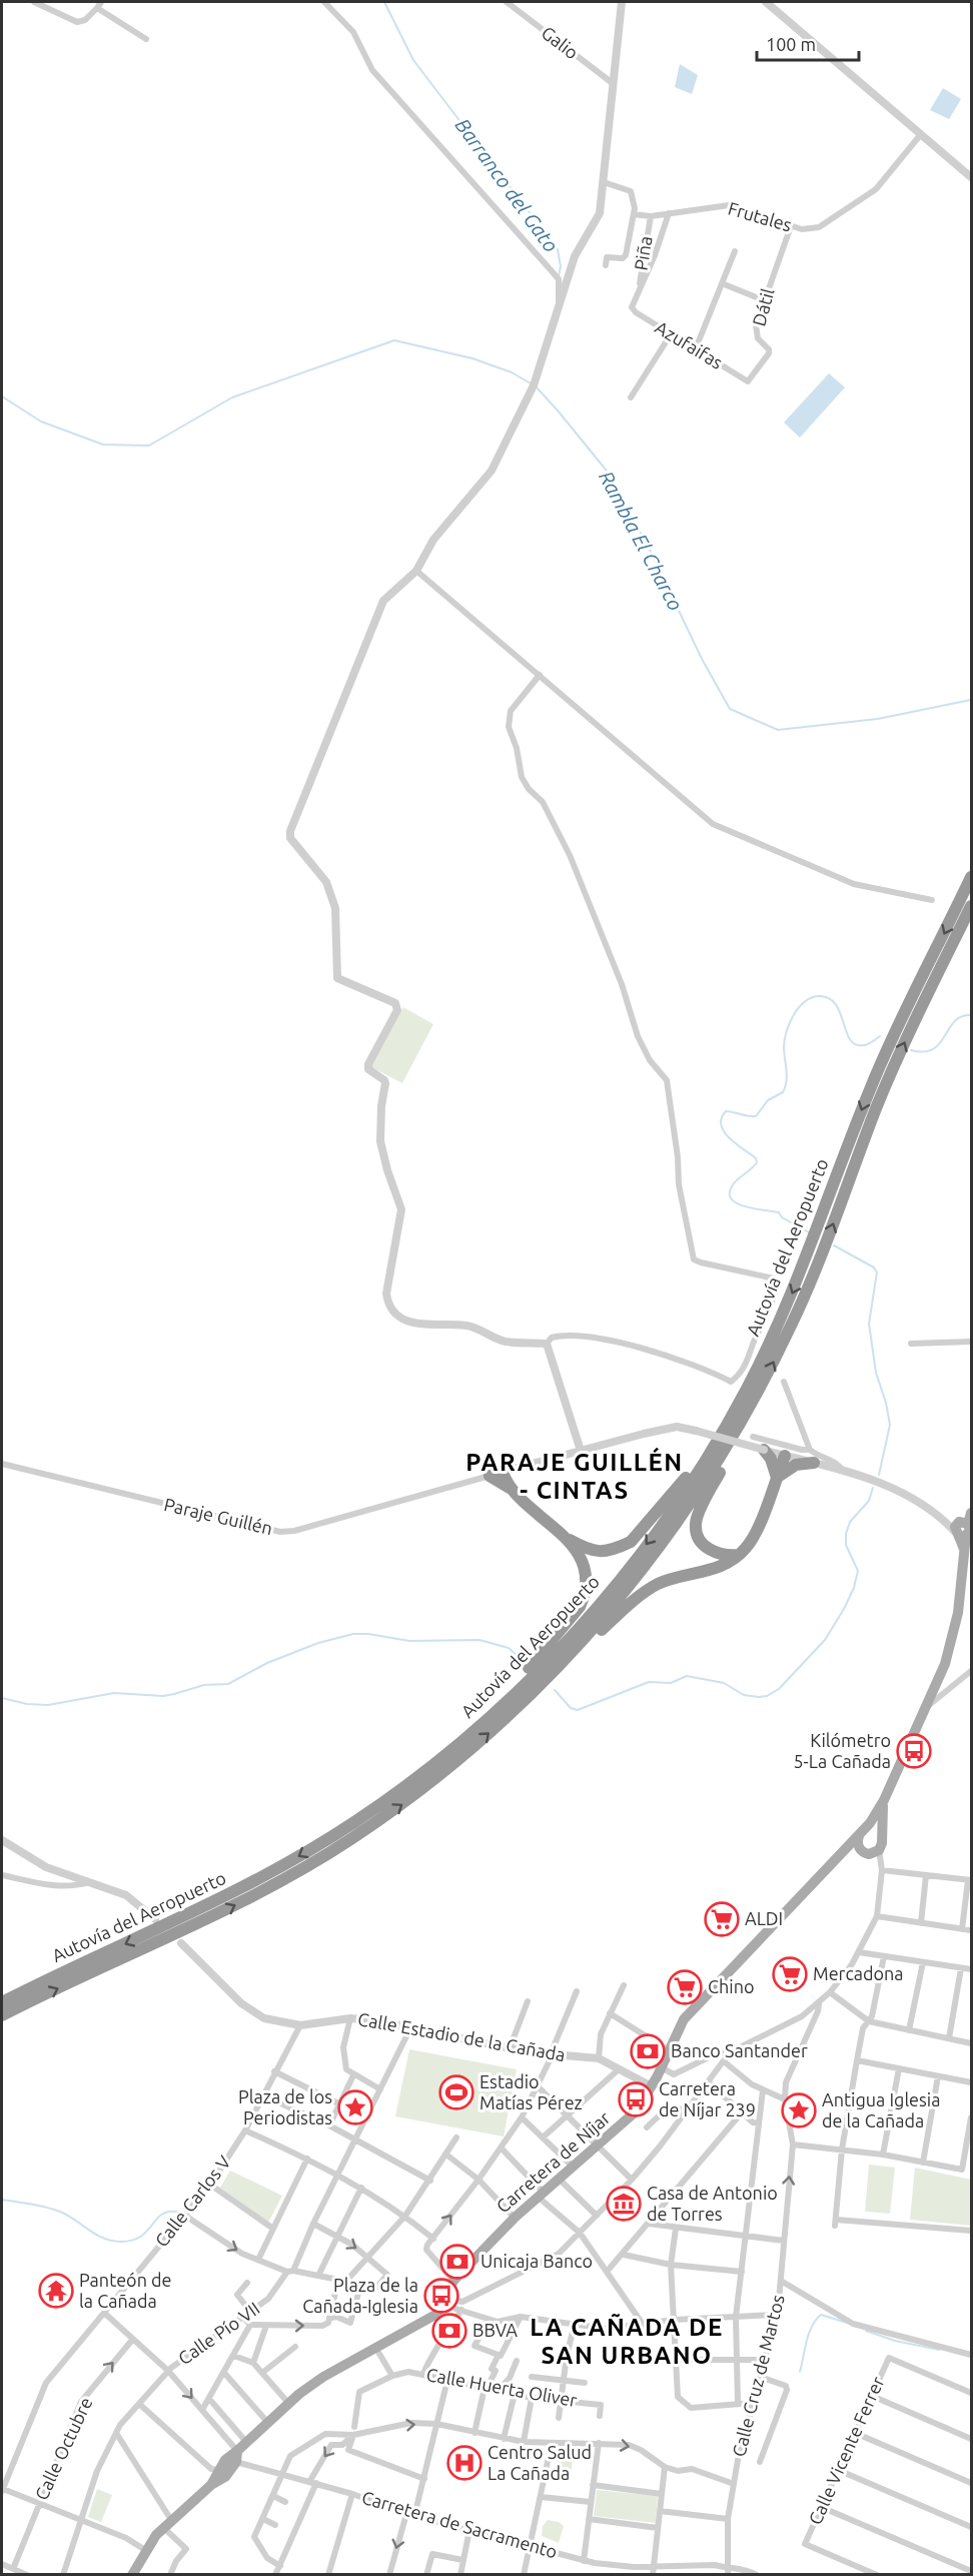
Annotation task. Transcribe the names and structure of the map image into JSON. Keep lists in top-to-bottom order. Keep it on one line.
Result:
{"streets":{"highway":["Autovía del Aeropuerto"],"main road":["Carretera de Níjar"],"street":["Galio","Frutales","Piña","Dátil","Azufaifas","Paraje Guillén","Calle Estadio de la Cañada","Calle Carlos V","Calle Pío VII","Calle Cruz de Martos","Calle Huerta Oliver","Calle Octubre","Calle Vicente Ferrer","Carretera de Sacramento"]},"crossings":[["Frutales","Piña"],["Frutales","Dátil"],["Piña","Azufaifas"],["Dátil","Azufaifas"],["Calle Estadio de la Cañada","Carretera de Níjar"],["Calle Estadio de la Cañada","Calle Carlos V"],["Calle Estadio de la Cañada","Calle Pío VII"],["Carretera de Níjar","Carretera de Sacramento"],["Calle Cruz de Martos","Carretera de Sacramento"]],"one_way":["Calle Octubre"],"districts":["PARAJE GUILLÉN - CINTAS","LA CAÑADA DE SAN URBANO"],"water":["Barranco del Gato","Rambla El Charco"],"places":{"bus stop":["Kilómetro 5-La Cañada","Carretera de Níjar 239","Plaza de la Cañada-Iglesia"],"supermarket":["ALDI","Mercadona","Chino"],"bank":["Banco Santander","Unicaja Banco","BBVA"],"sports":["Estadio Matías Pérez"],"place":["Plaza de los Periodistas","Antigua Iglesia de la Cañada"],"museum":["Casa de Antonio de Torres"],"temple":["Panteón de la Cañada"],"hospital":["Centro Salud La Cañada"]},"scale_bar":"100 m"}
